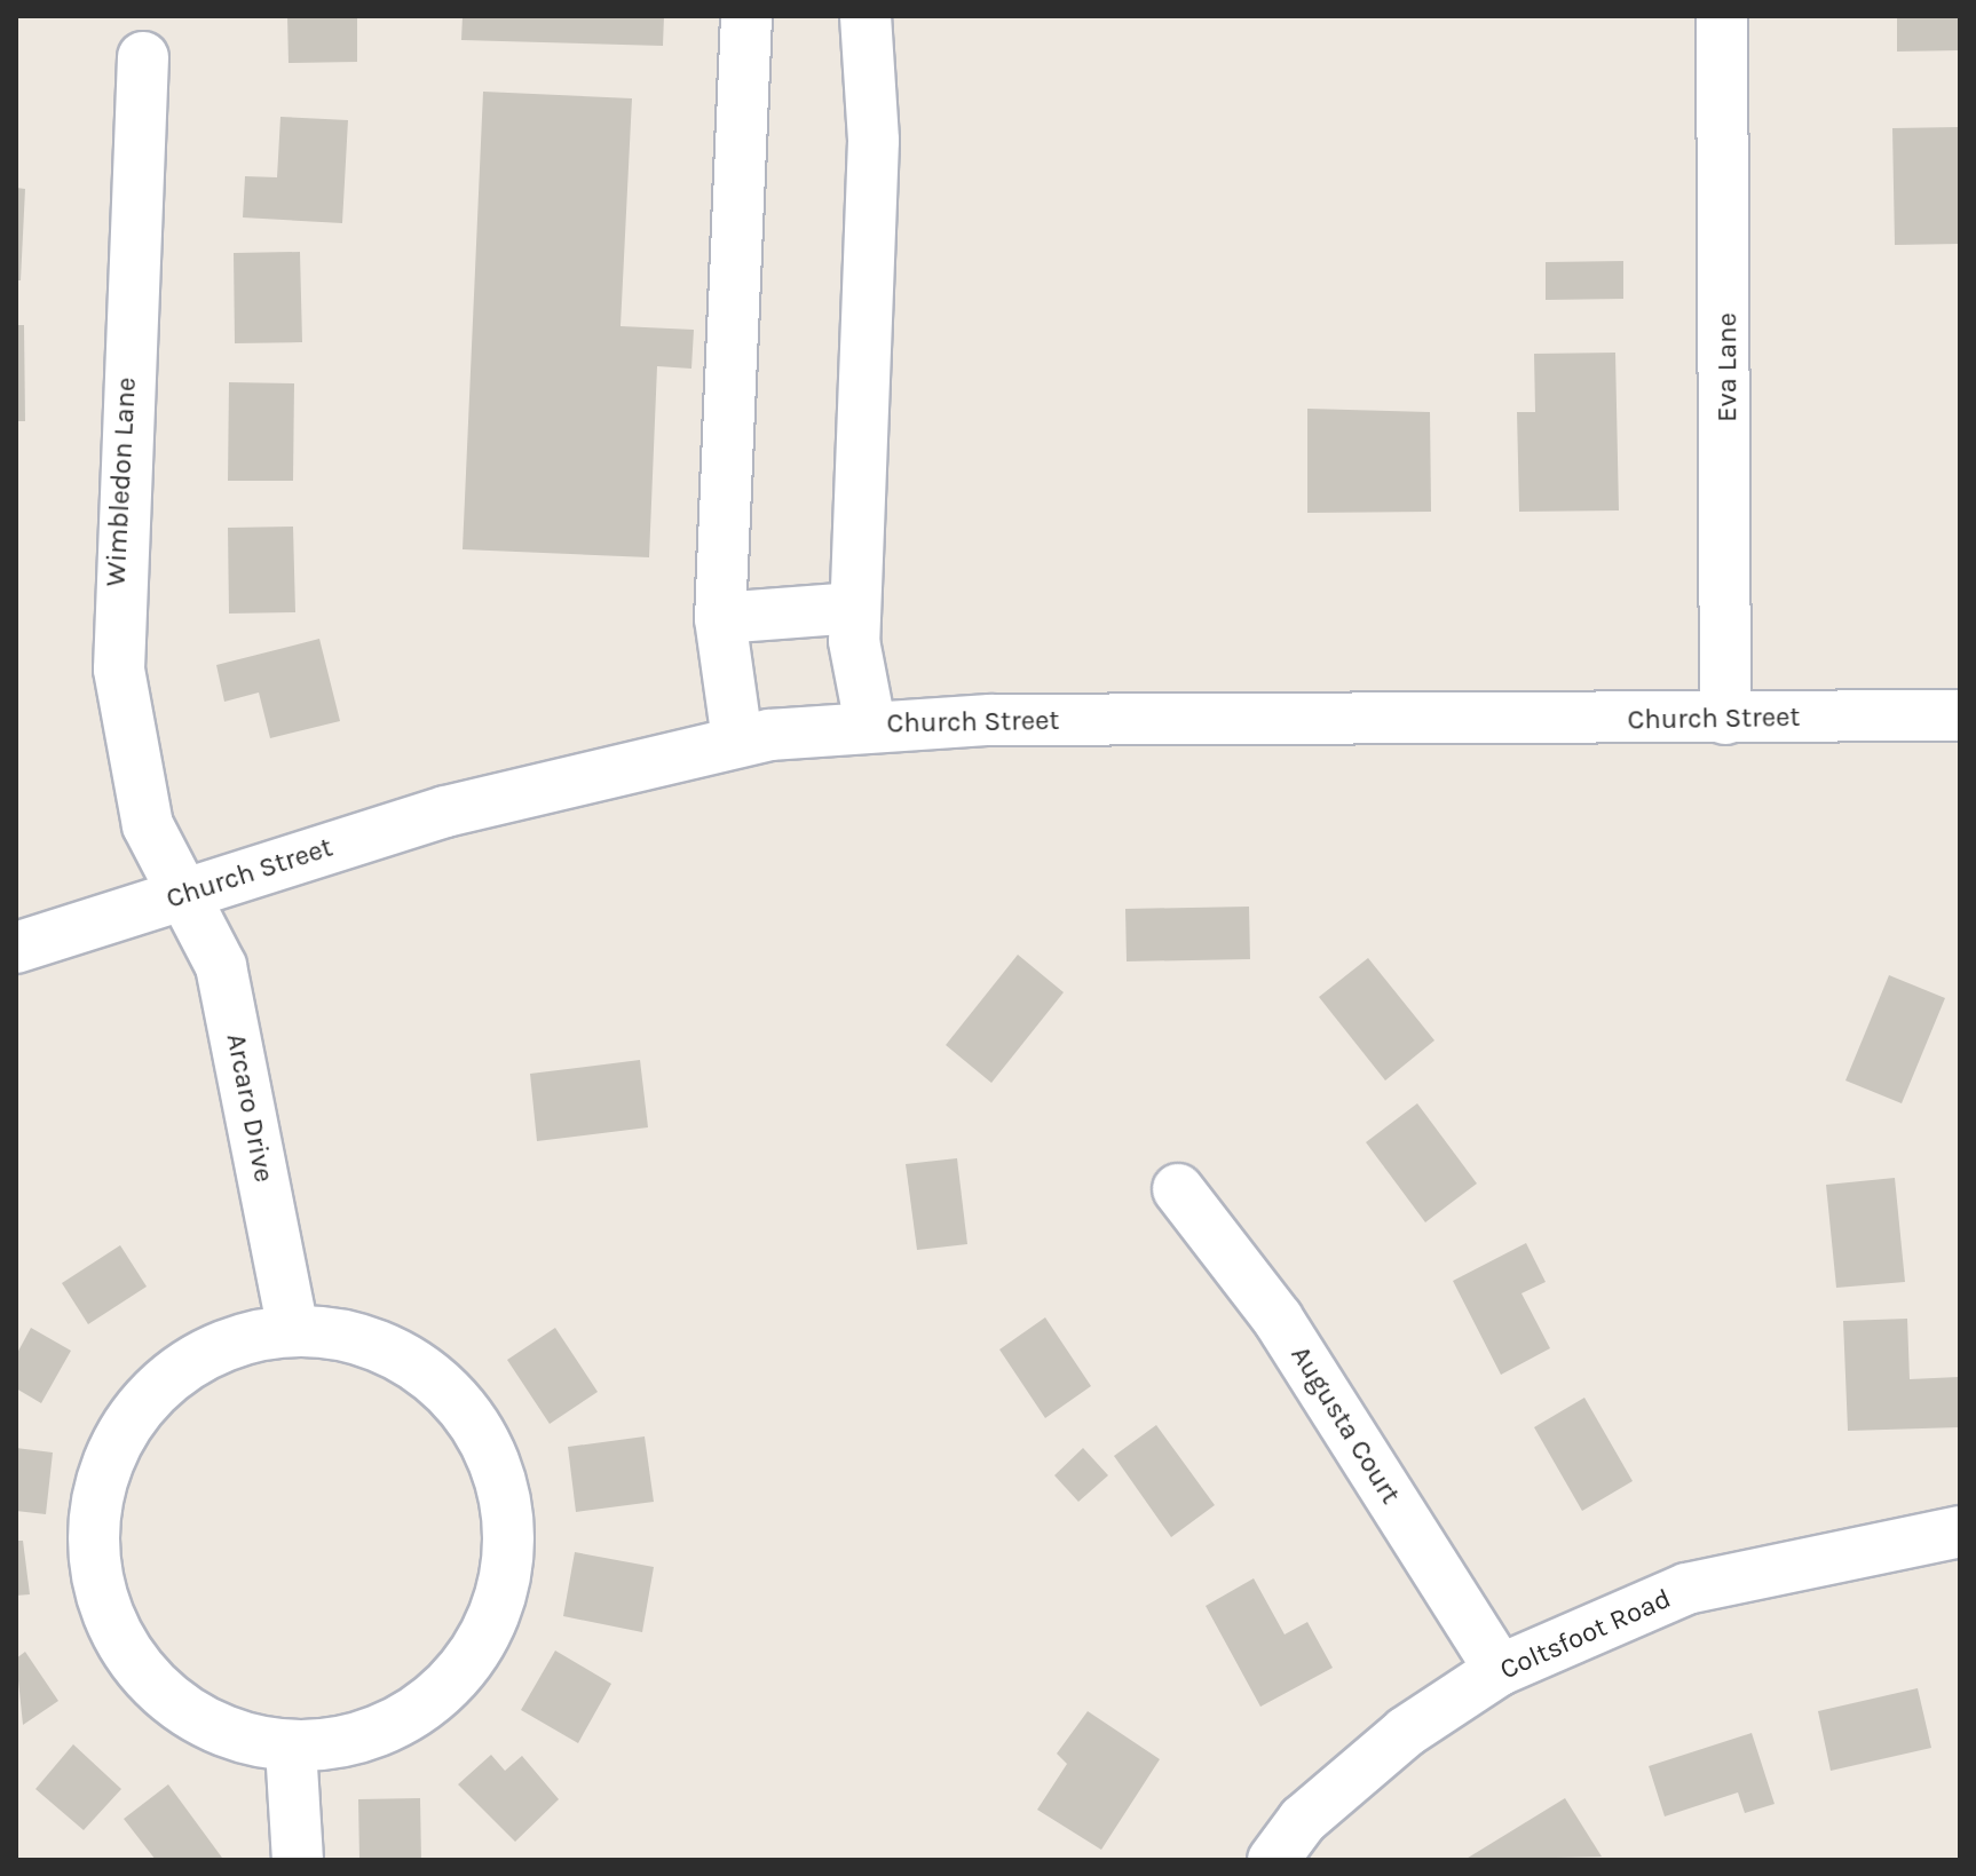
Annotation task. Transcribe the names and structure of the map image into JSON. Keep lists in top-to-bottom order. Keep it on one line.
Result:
{"streets":{"street":["Eva Lane","Wimbledon Lane","Church Street","Arcaro Drive","Augusta Court","Coltsfoot Road"]},"crossings":[["Eva Lane","Church Street"],["Wimbledon Lane","Church Street"],["Wimbledon Lane","Arcaro Drive"],["Church Street","Arcaro Drive"],["Augusta Court","Coltsfoot Road"]]}
